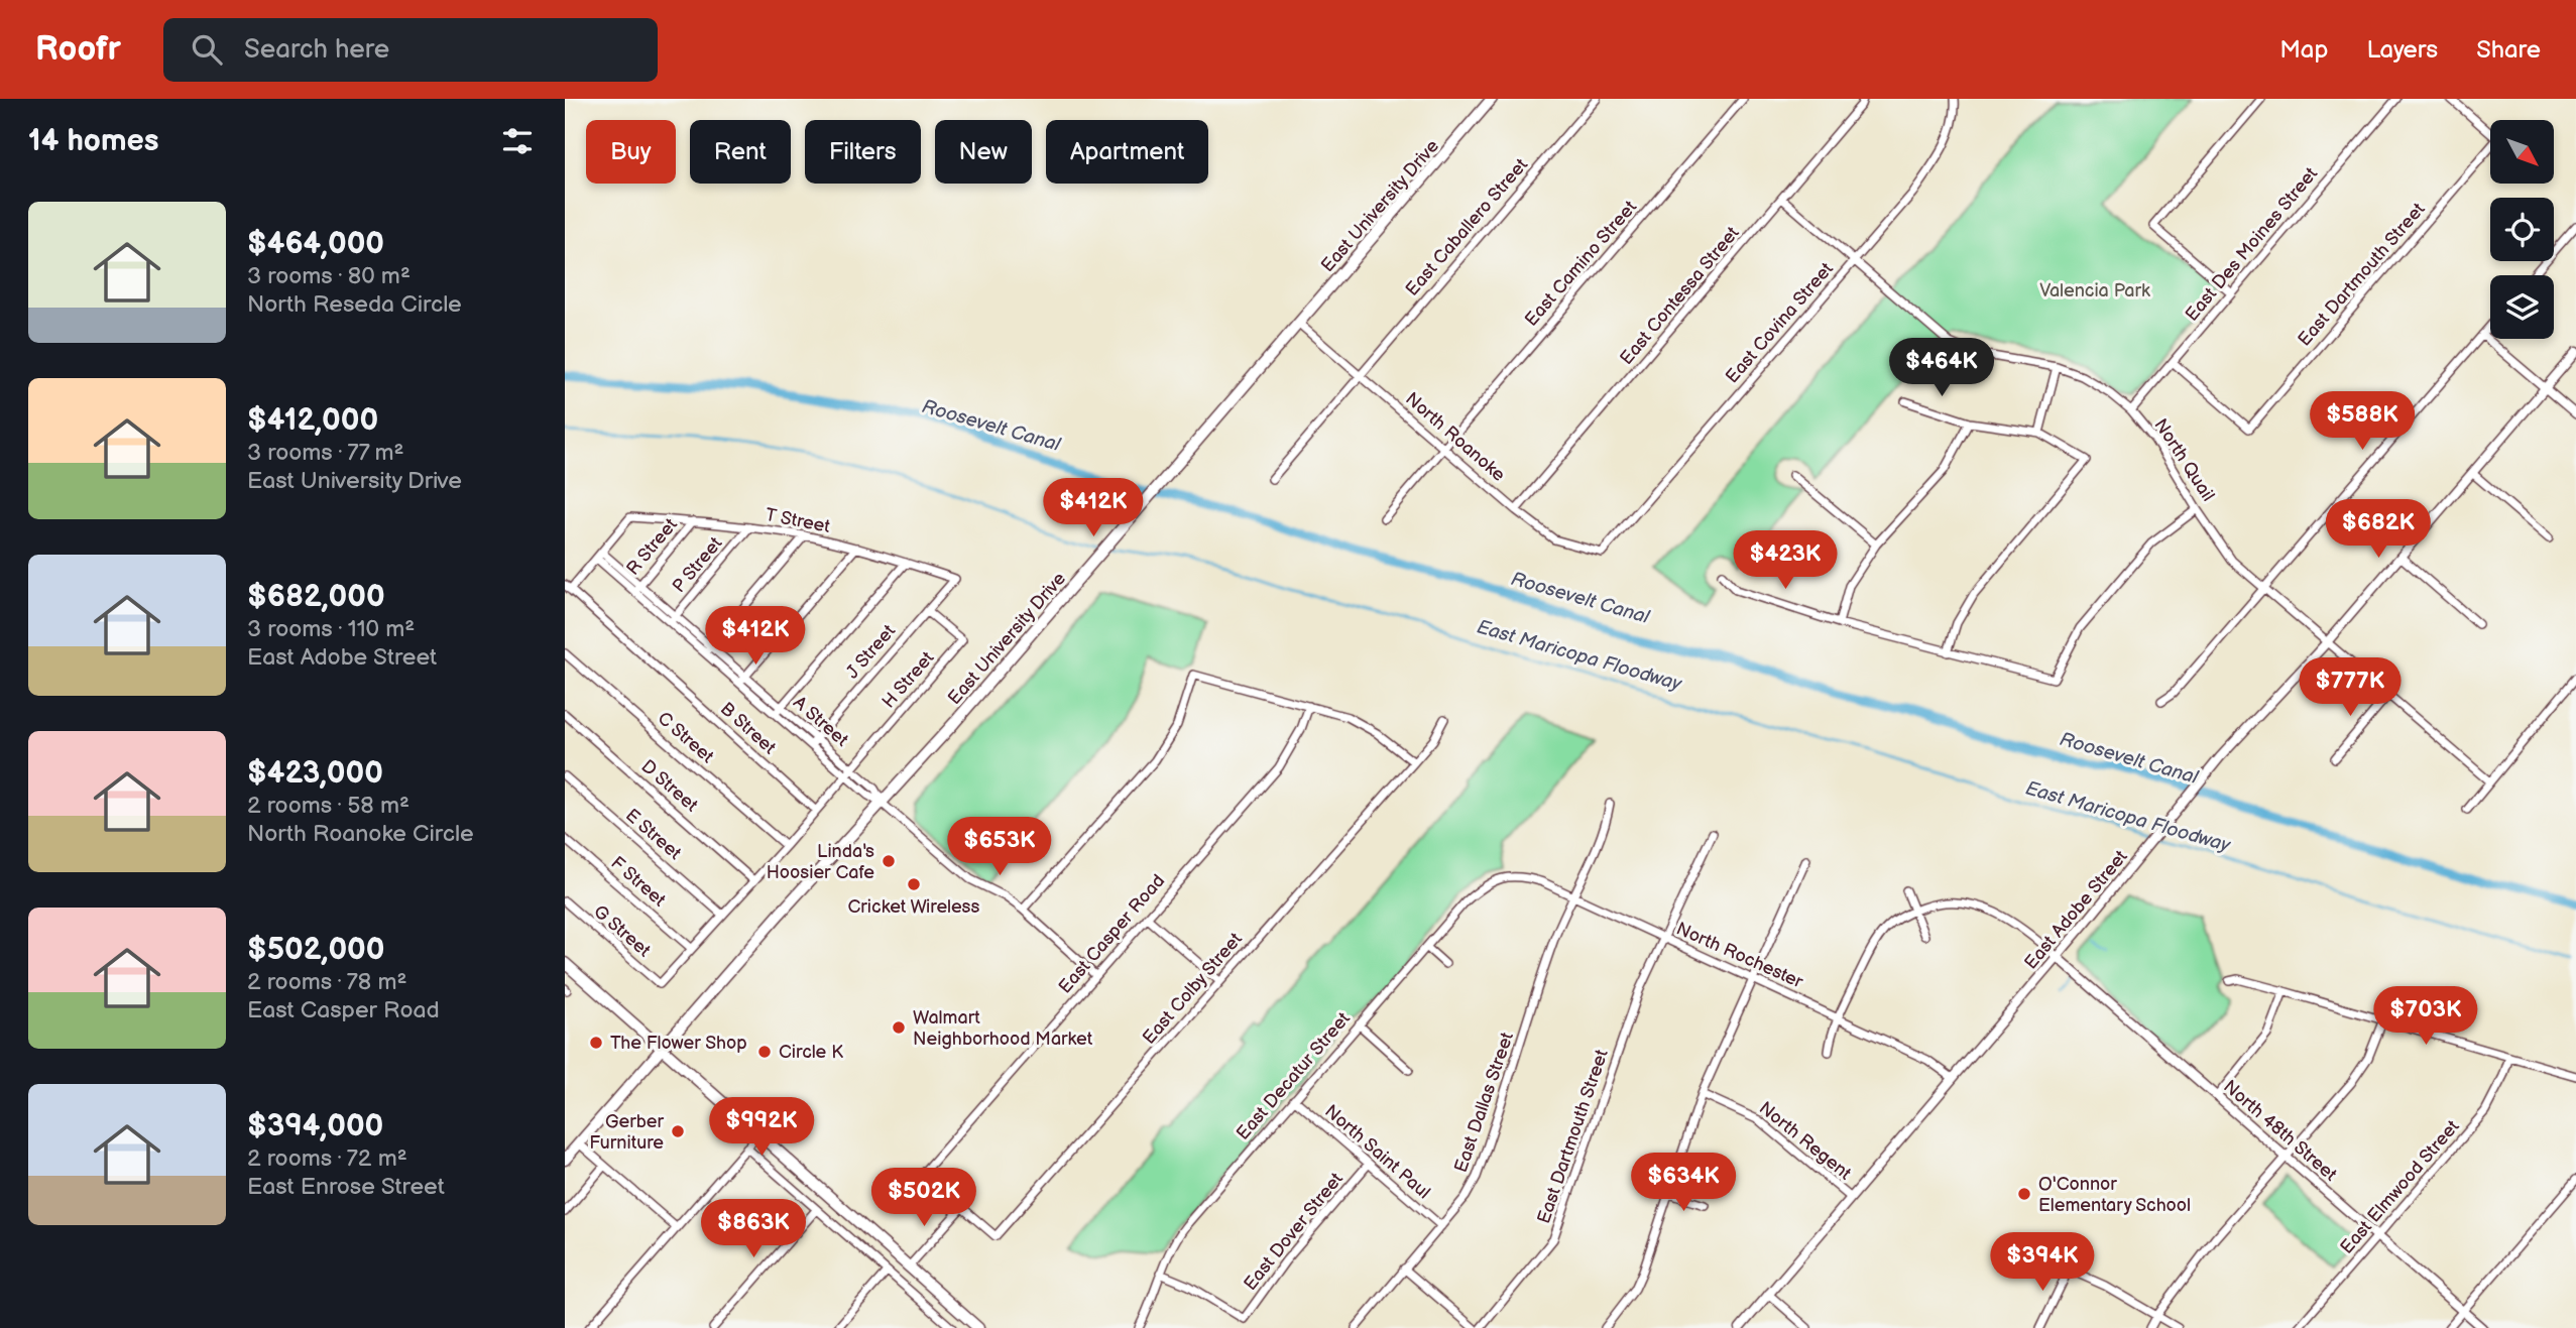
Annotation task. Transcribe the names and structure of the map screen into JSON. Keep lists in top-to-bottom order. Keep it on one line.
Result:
{"streets":{"main road":["East University Drive"],"street":["East Caballero Street","East Des Moines Street","East Camino Street","East Dartmouth Street","East Contessa Street","East Covina Street","North Roanoke","North Quail","T Street","R Street","P Street","J Street","H Street","A Street","B Street","C Street","D Street","E Street","F Street","East Adobe Street","G Street","East Casper Road","North Rochester","East Colby Street","East Decatur Street","East Dallas Street","North 48th Street","North Regent","North Saint Paul","East Elmwood Street","East Dover Street"]},"crossings":[["East University Drive","North Roanoke"],["East University Drive","A Street"],["East Caballero Street","North Roanoke"],["East Des Moines Street","East Dartmouth Street"],["East Des Moines Street","North Quail"],["East Camino Street","North Roanoke"],["East Dartmouth Street","North Rochester"],["East Contessa Street","North Roanoke"],["East Contessa Street","North Quail"],["East Covina Street","North Roanoke"],["East Covina Street","North Quail"],["North Quail","East Adobe Street"],["T Street","R Street"],["T Street","P Street"],["T Street","J Street"],["T Street","A Street"],["R Street","A Street"],["P Street","A Street"],["J Street","H Street"],["J Street","A Street"],["H Street","A Street"],["A Street","B Street"],["A Street","C Street"],["A Street","D Street"],["A Street","E Street"],["A Street","F Street"],["A Street","G Street"],["East Adobe Street","North Rochester"],["East Adobe Street","North 48th Street"],["East Adobe Street","North Regent"],["East Casper Road","East Colby Street"],["North Rochester","East Decatur Street"],["North Rochester","East Dallas Street"],["East Decatur Street","North Saint Paul"],["East Decatur Street","East Dover Street"],["East Dallas Street","North Saint Paul"],["North 48th Street","East Elmwood Street"],["North Saint Paul","East Dover Street"]],"water":["Roosevelt Canal","East Maricopa Floodway"],"parks":["Valencia Park"],"places":["Linda's Hoosier Cafe","Cricket Wireless","Walmart Neighborhood Market","The Flower Shop","Circle K","Gerber Furniture","O'Connor Elementary School"],"north":"bottom right","page":{"header":"Roofr","search":"Search here","nav":["Map","Layers","Share"],"heading":"14 homes","chip":["Buy","Rent","Filters","New","Apartment"],"list":[{"name":"$464,000","note":"3 rooms · 80 m² · North Reseda Circle"},{"name":"$412,000","note":"3 rooms · 77 m² · East University Drive"},{"name":"$682,000","note":"3 rooms · 110 m² · East Adobe Street"},{"name":"$423,000","note":"2 rooms · 58 m² · North Roanoke Circle"},{"name":"$502,000","note":"2 rooms · 78 m² · East Casper Road"},{"name":"$394,000","note":"2 rooms · 72 m² · East Enrose Street"}],"price":["$464K","$588K","$412K","$682K","$423K","$412K","$777K","$653K","$703K","$992K","$634K","$502K","$863K","$394K"]}}
